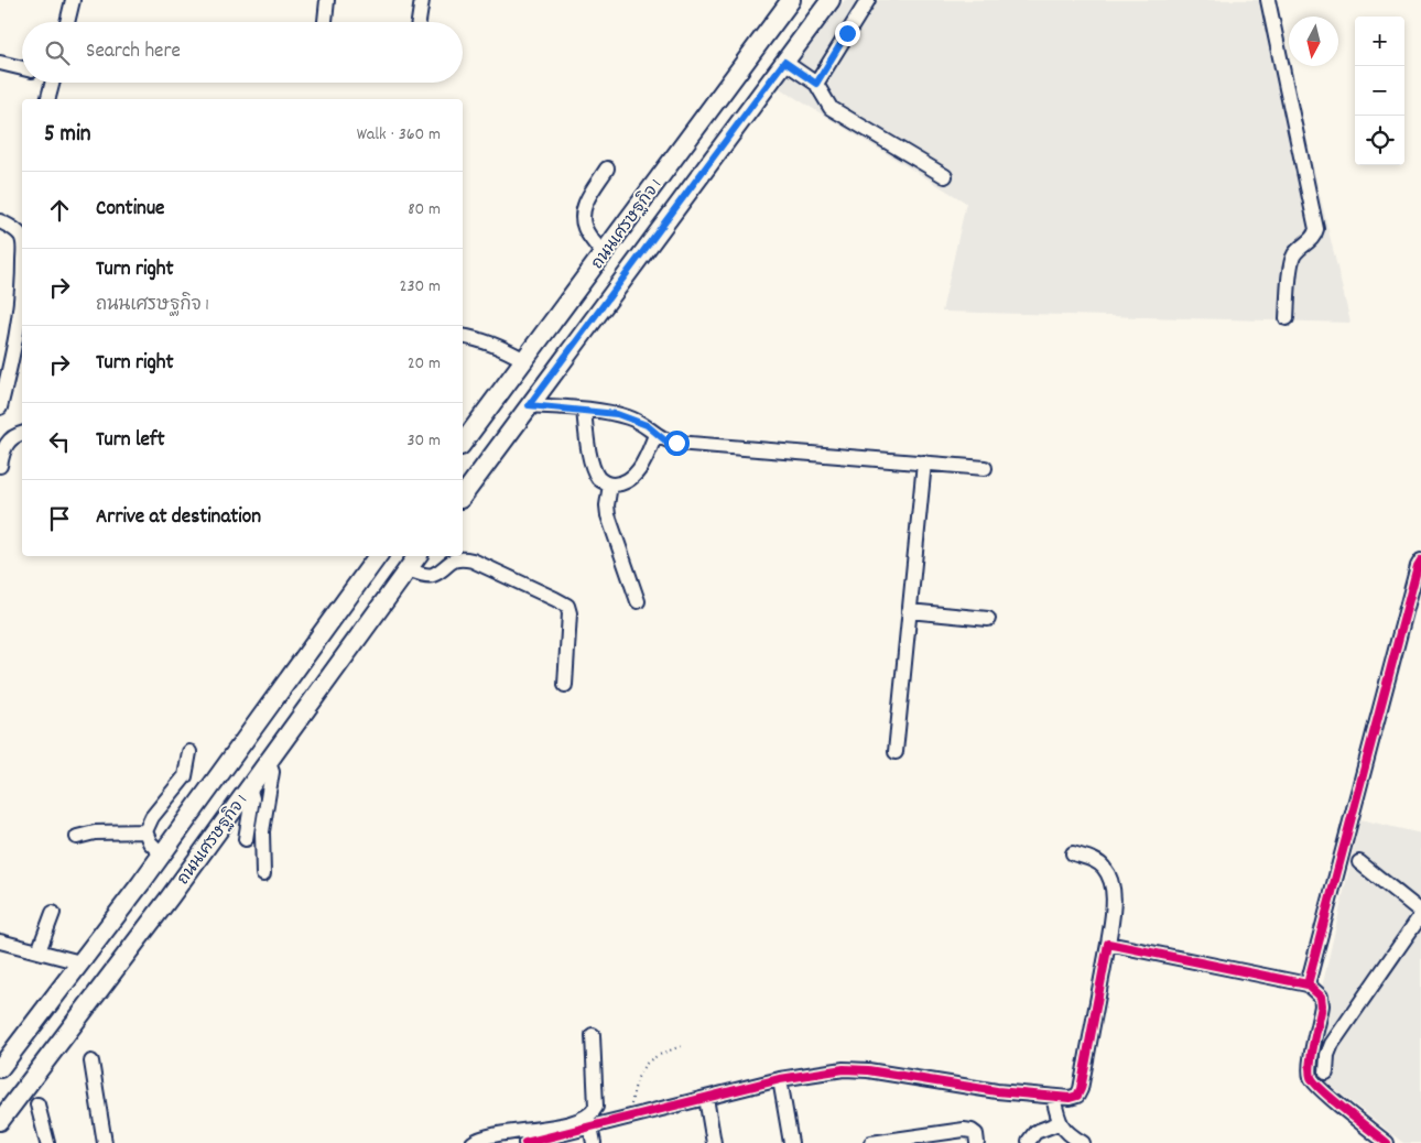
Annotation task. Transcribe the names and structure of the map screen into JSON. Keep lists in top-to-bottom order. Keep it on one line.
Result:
{"streets":{"main road":["ถนนเศรษฐกิจ 1"]},"north":"bottom","page":{"map_buttons":["+","−"],"search":"Search here","heading":["5 min","Walk · 360 m"],"list":[["Continue","80 m"],["Turn right","ถนนเศรษฐกิจ 1","230 m"],["Turn right","20 m"],["Turn left","30 m"],"Arrive at destination"]}}
